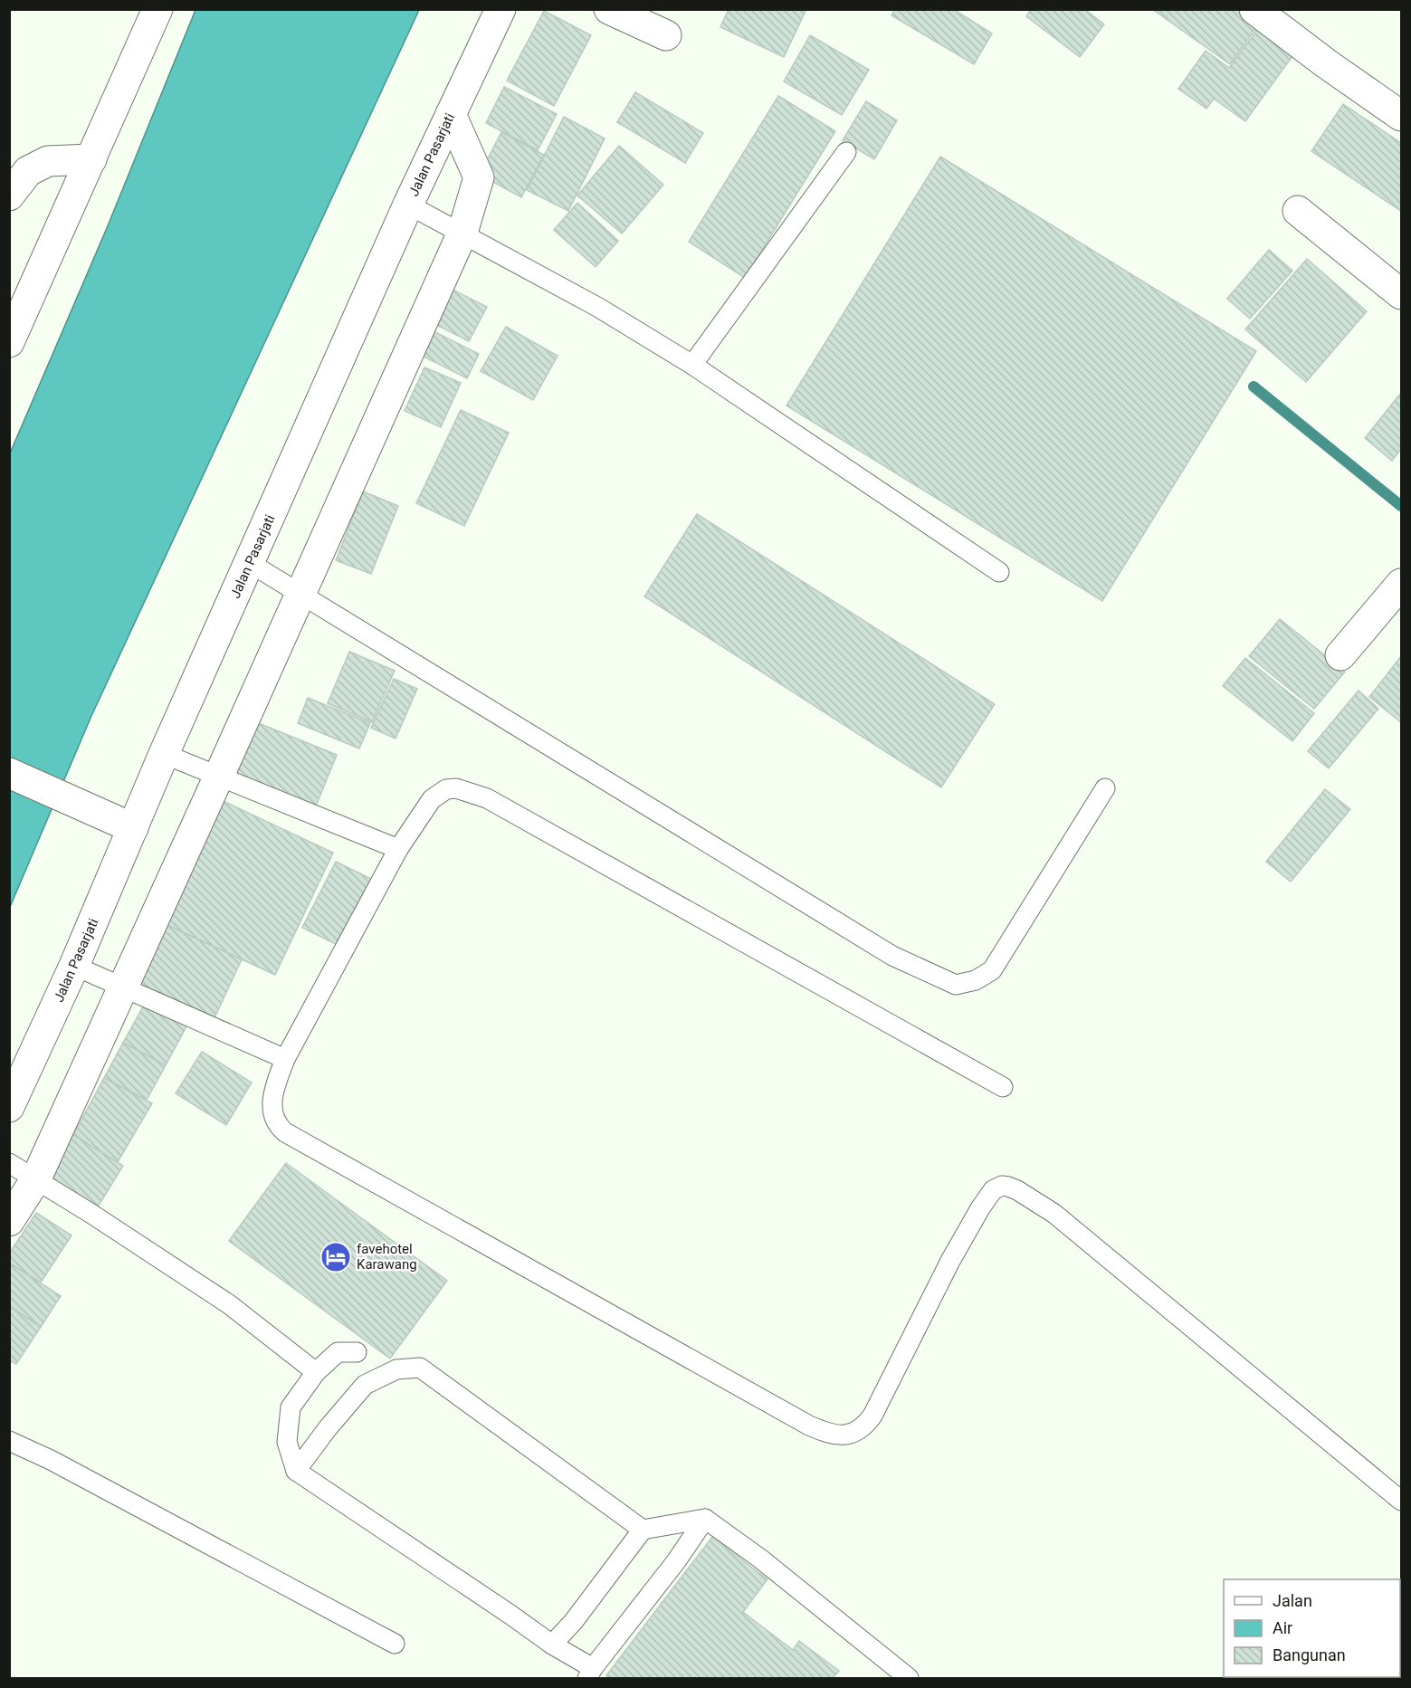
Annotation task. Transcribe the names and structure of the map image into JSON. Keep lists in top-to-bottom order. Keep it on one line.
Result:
{"streets":{"street":["Jalan Pasarjati"]},"places":{"hotel":["favehotel Karawang"]},"legend":["Jalan","Air","Bangunan"]}
